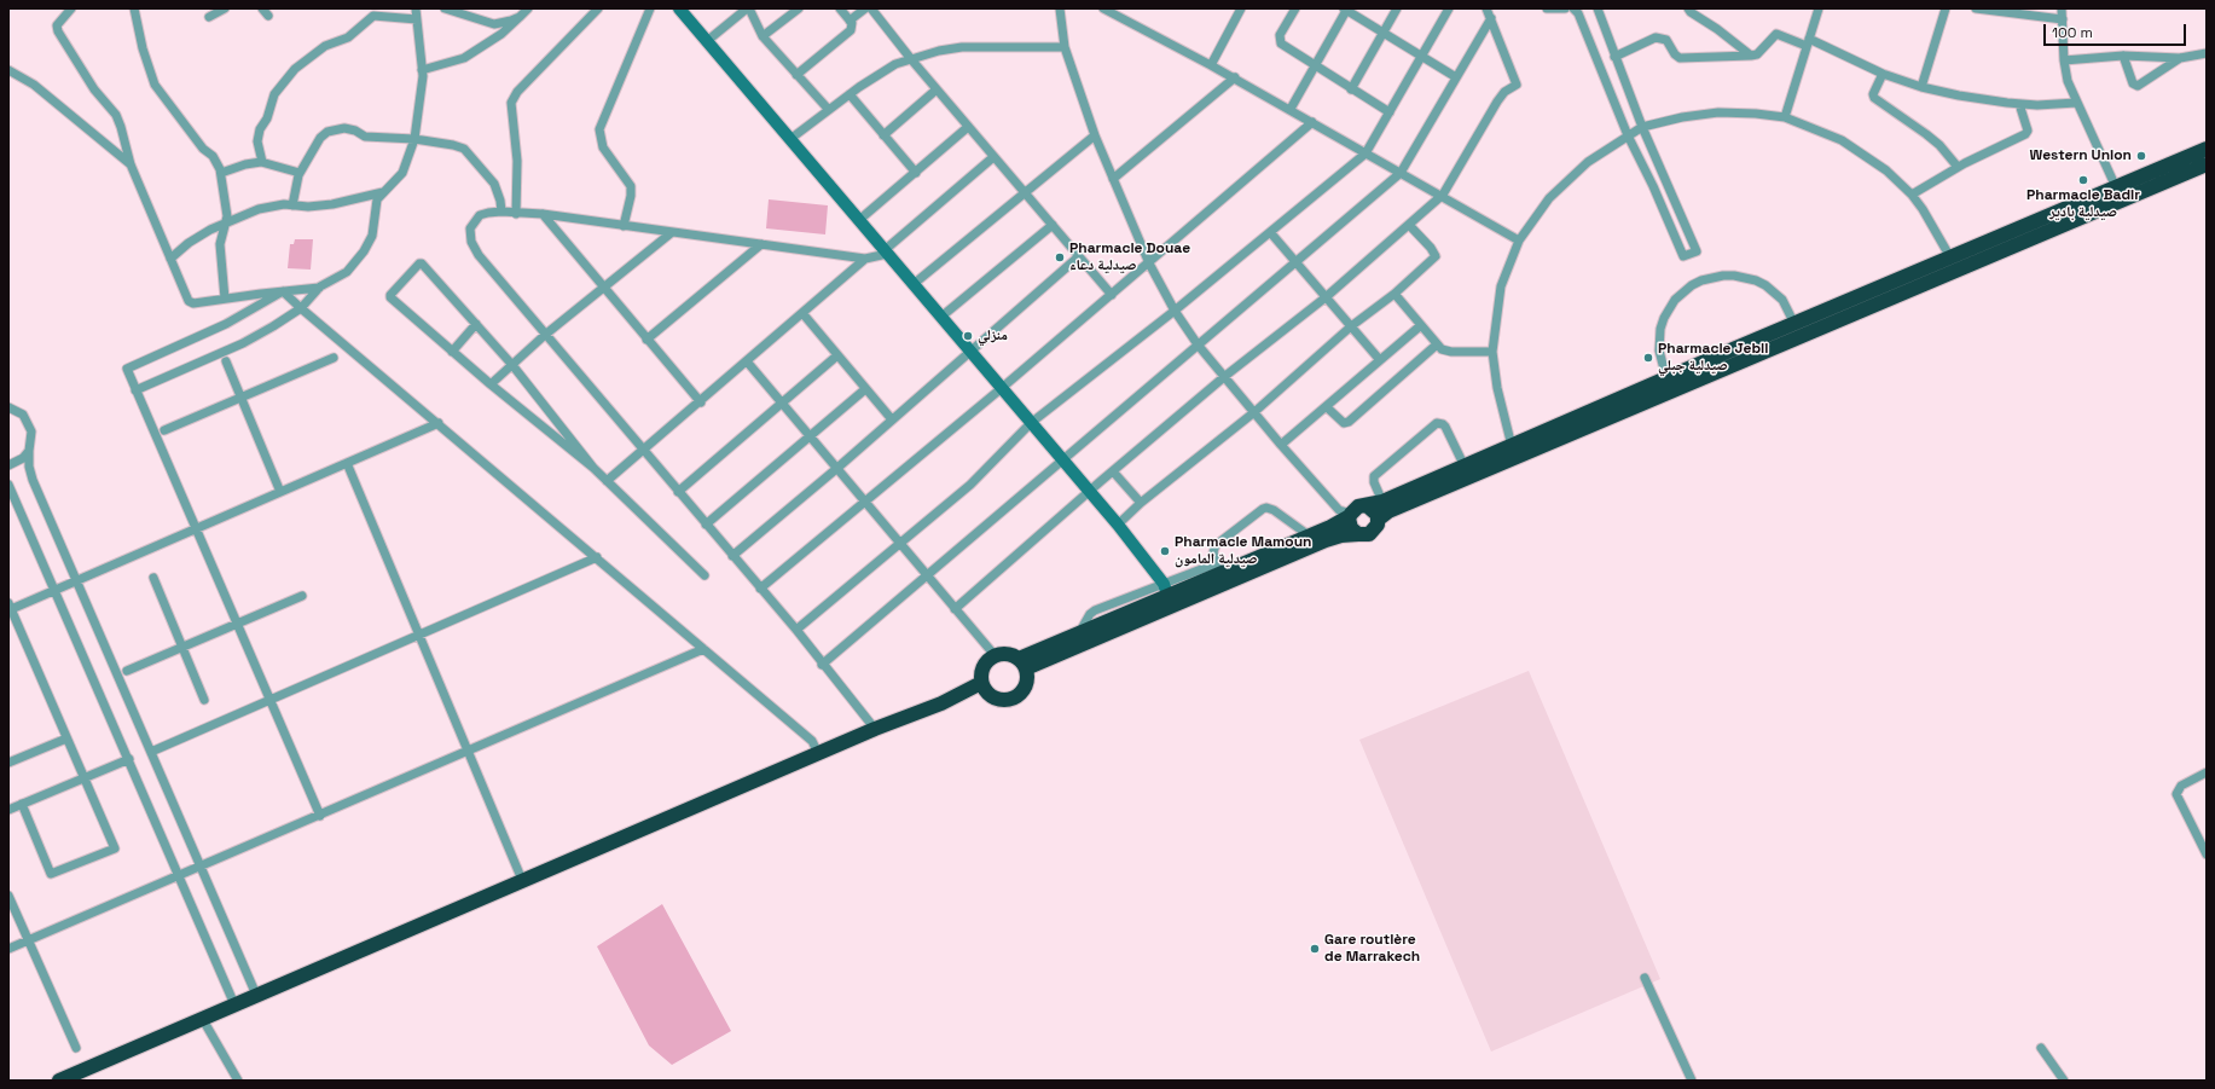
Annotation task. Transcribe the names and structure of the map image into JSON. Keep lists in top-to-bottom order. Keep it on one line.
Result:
{"places":["Western Union","Pharmacie Badir صيدلية بادير","Pharmacie Douae صيدلية دعاء","منزلي","Pharmacie Jebli صيدلية جبلي","Pharmacie Mamoun صيدلية المامون","Gare routière de Marrakech"],"scale_bar":"100 m"}
